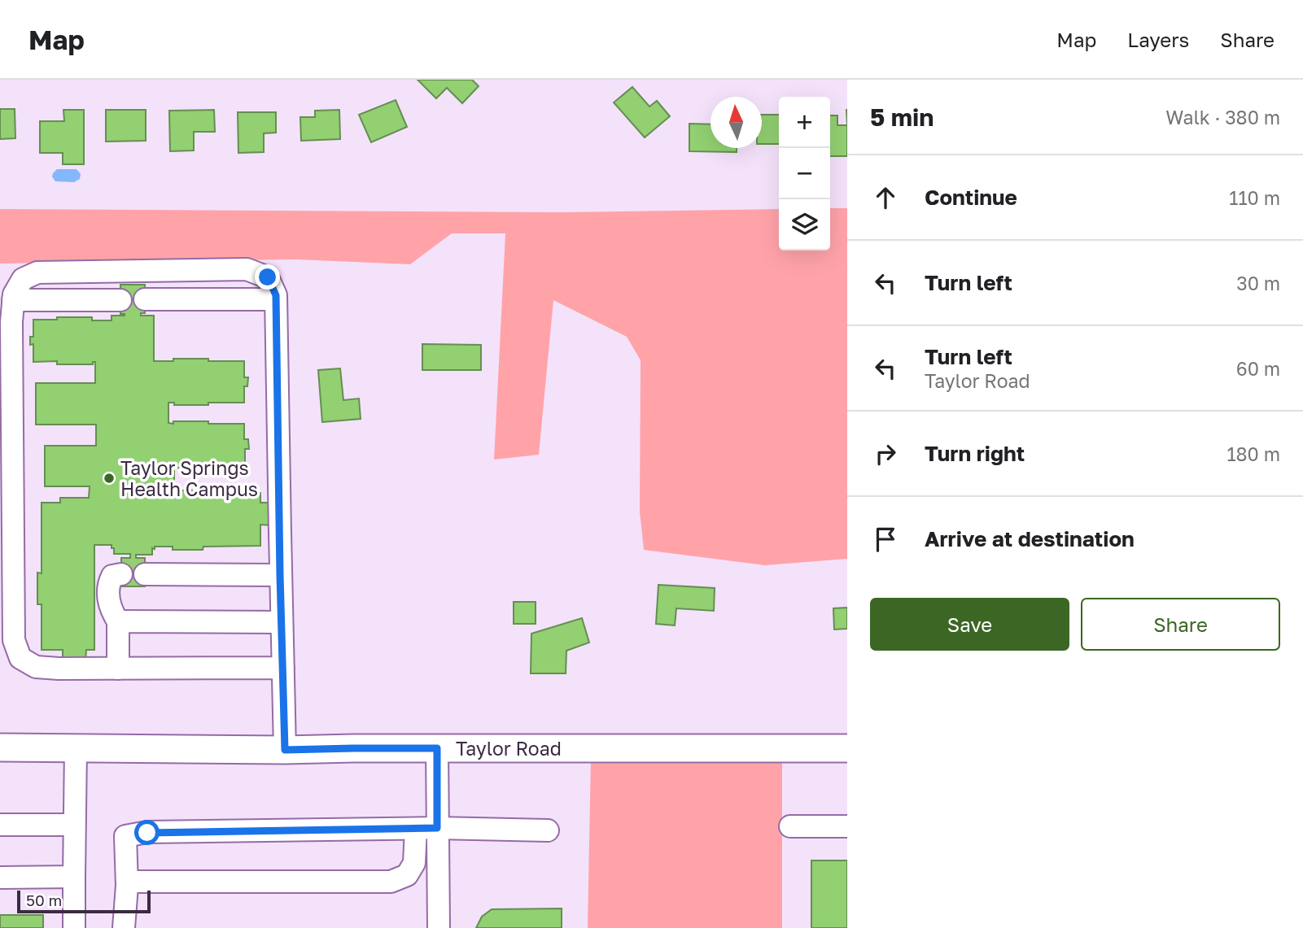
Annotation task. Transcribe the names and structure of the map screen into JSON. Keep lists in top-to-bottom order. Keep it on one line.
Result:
{"streets":{"main road":["Taylor Road"]},"places":["Taylor Springs Health Campus"],"scale_bar":"50 m","north":"top","page":{"header":"Map","nav":["Map","Layers","Share"],"heading":["5 min","Walk · 380 m"],"map_buttons":["+","−"],"list":[["Continue","110 m"],["Turn left","30 m"],["Turn left","Taylor Road","60 m"],["Turn right","180 m"],"Arrive at destination"],"buttons":["Save","Share"],"scale":"50 m"}}
